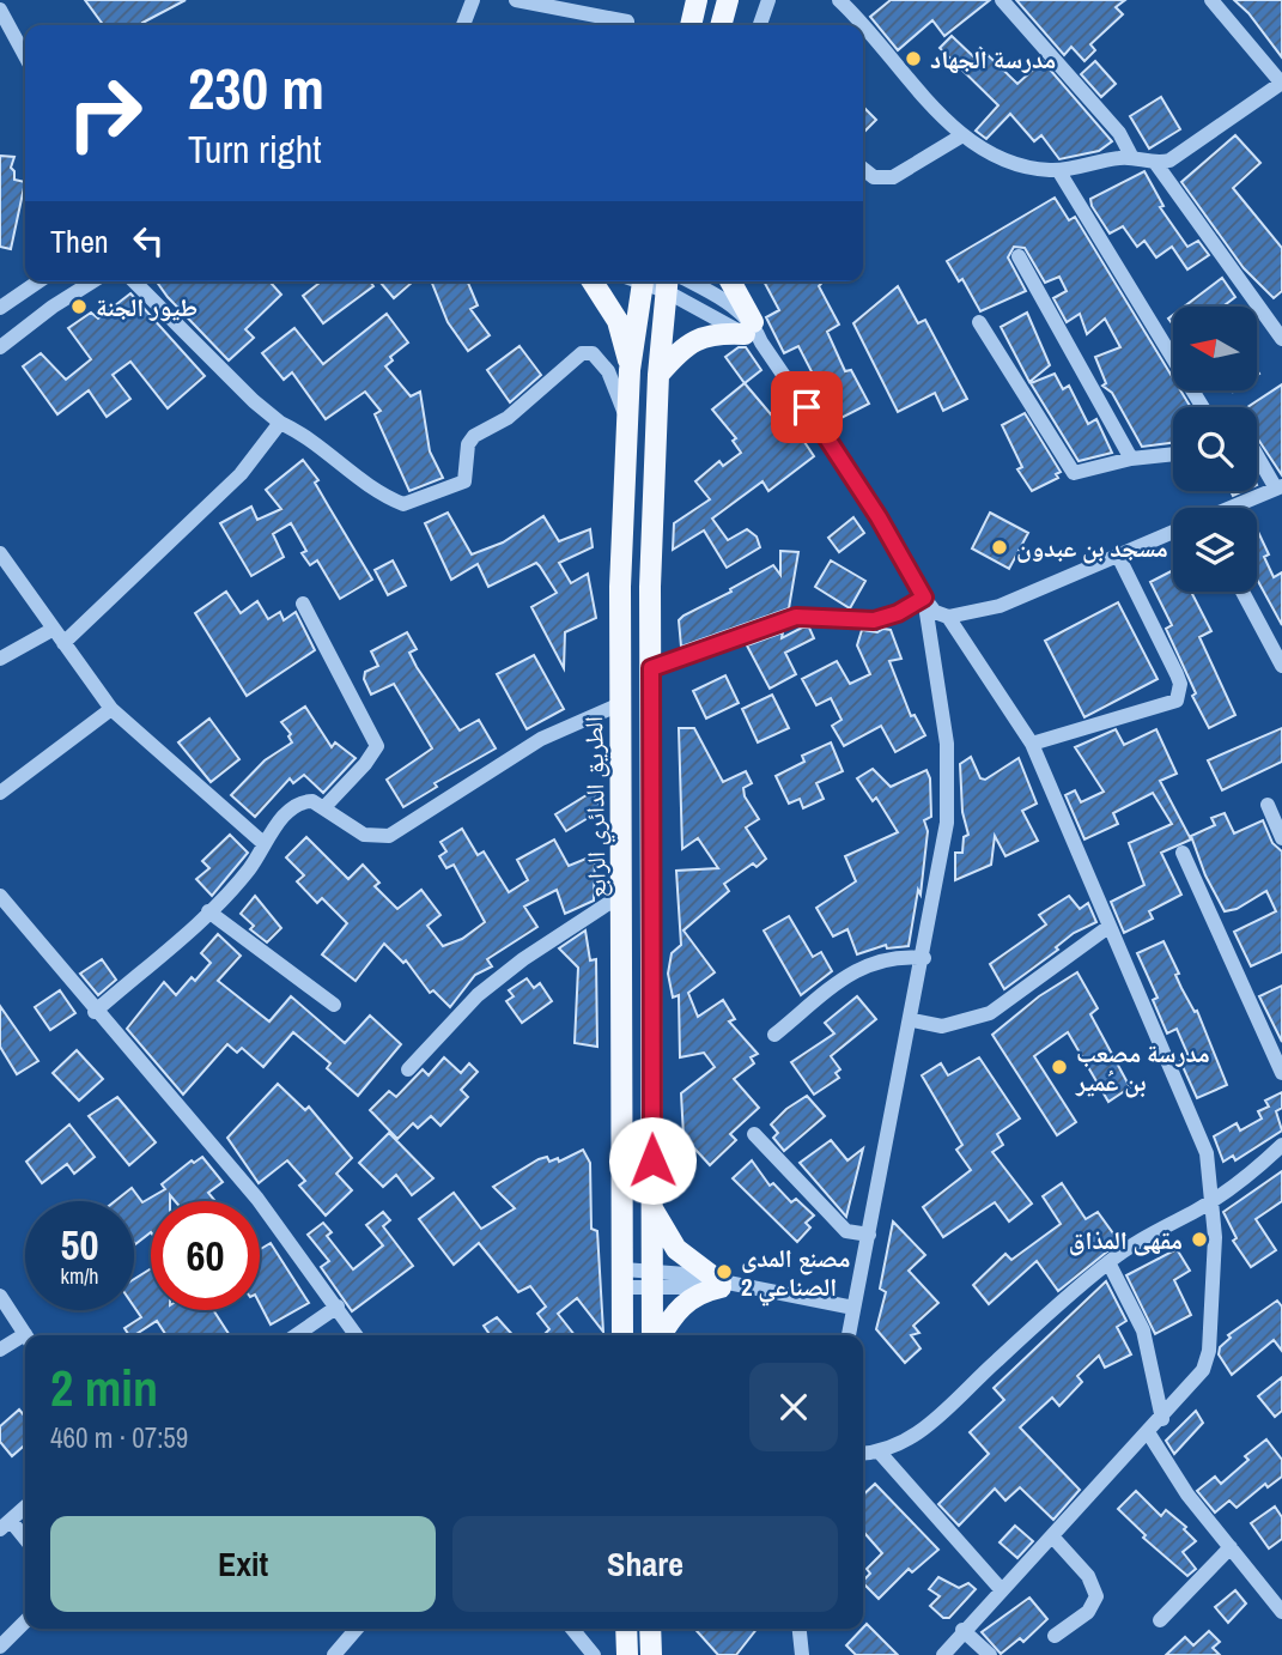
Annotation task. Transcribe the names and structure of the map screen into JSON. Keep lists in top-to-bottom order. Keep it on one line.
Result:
{"streets":{"main road":["الطريق الدائري الرابع"]},"places":["مدرسة الجهاد","طيور الجنة","مسجد بن عبدون","مدرسة مصعب بن عُمير","مقهى المذاق","مصنع المدى الصناعي 2"],"north":"left","page":{"turn":["230 m","Turn right"],"then":"Then","speed":"50 km/h","limit":"60","heading":["2 min","460 m · 07:59"],"buttons":["Exit","Share"]}}
